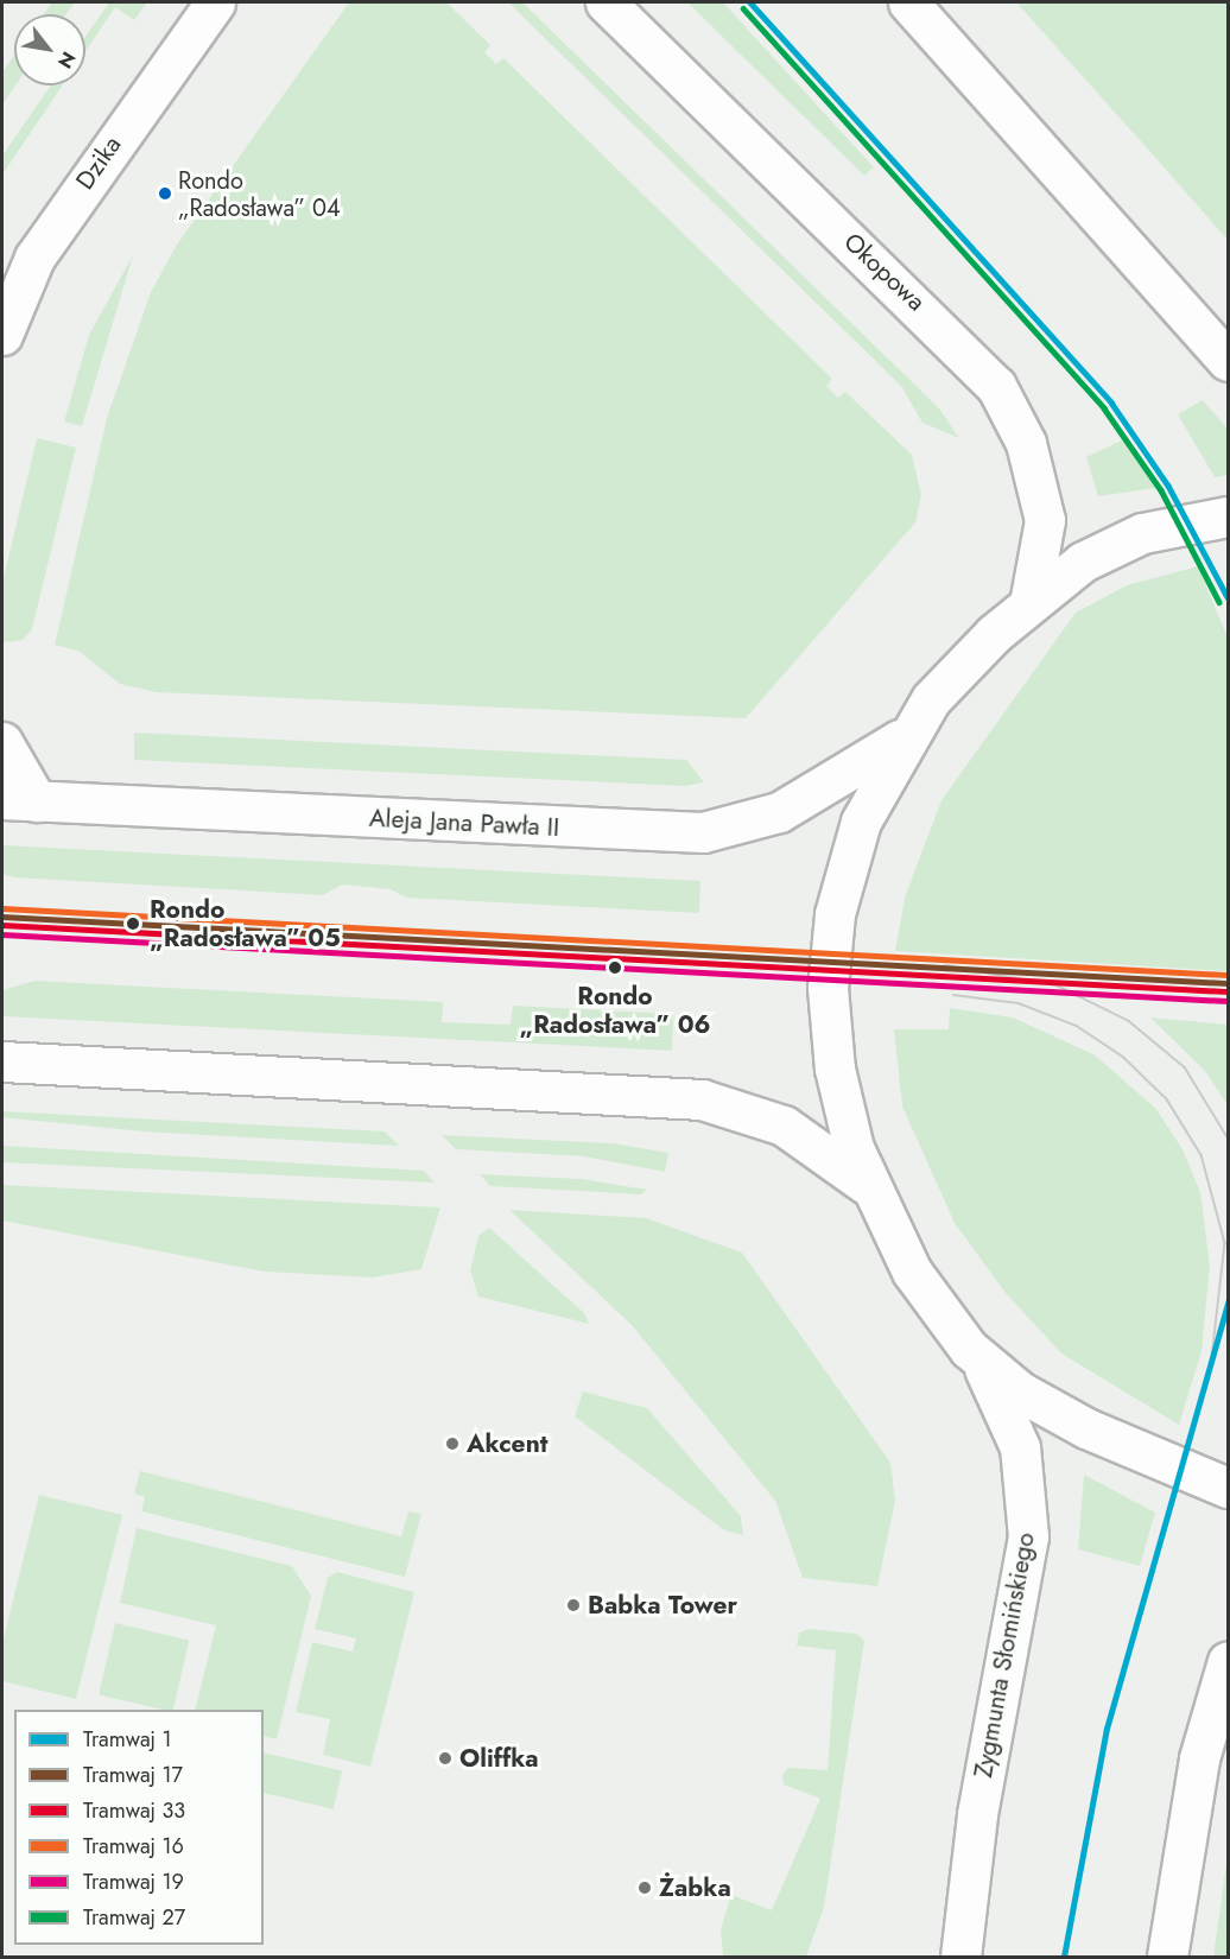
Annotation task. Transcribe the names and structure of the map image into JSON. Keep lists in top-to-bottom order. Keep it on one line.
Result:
{"streets":{"main road":["Dzika","Okopowa","Aleja Jana Pawła II","Zygmunta Słomińskiego"]},"places":["Rondo „Radosława” 04","Rondo „Radosława” 05","Rondo „Radosława” 06","Akcent","Babka Tower","Oliffka","Żabka"],"lines":["tram line 1","tram line 27","tram line 16","tram line 17","tram line 33","tram line 19"],"legend":["Tramwaj 1","Tramwaj 17","Tramwaj 33","Tramwaj 16","Tramwaj 19","Tramwaj 27"],"north":"bottom right"}
